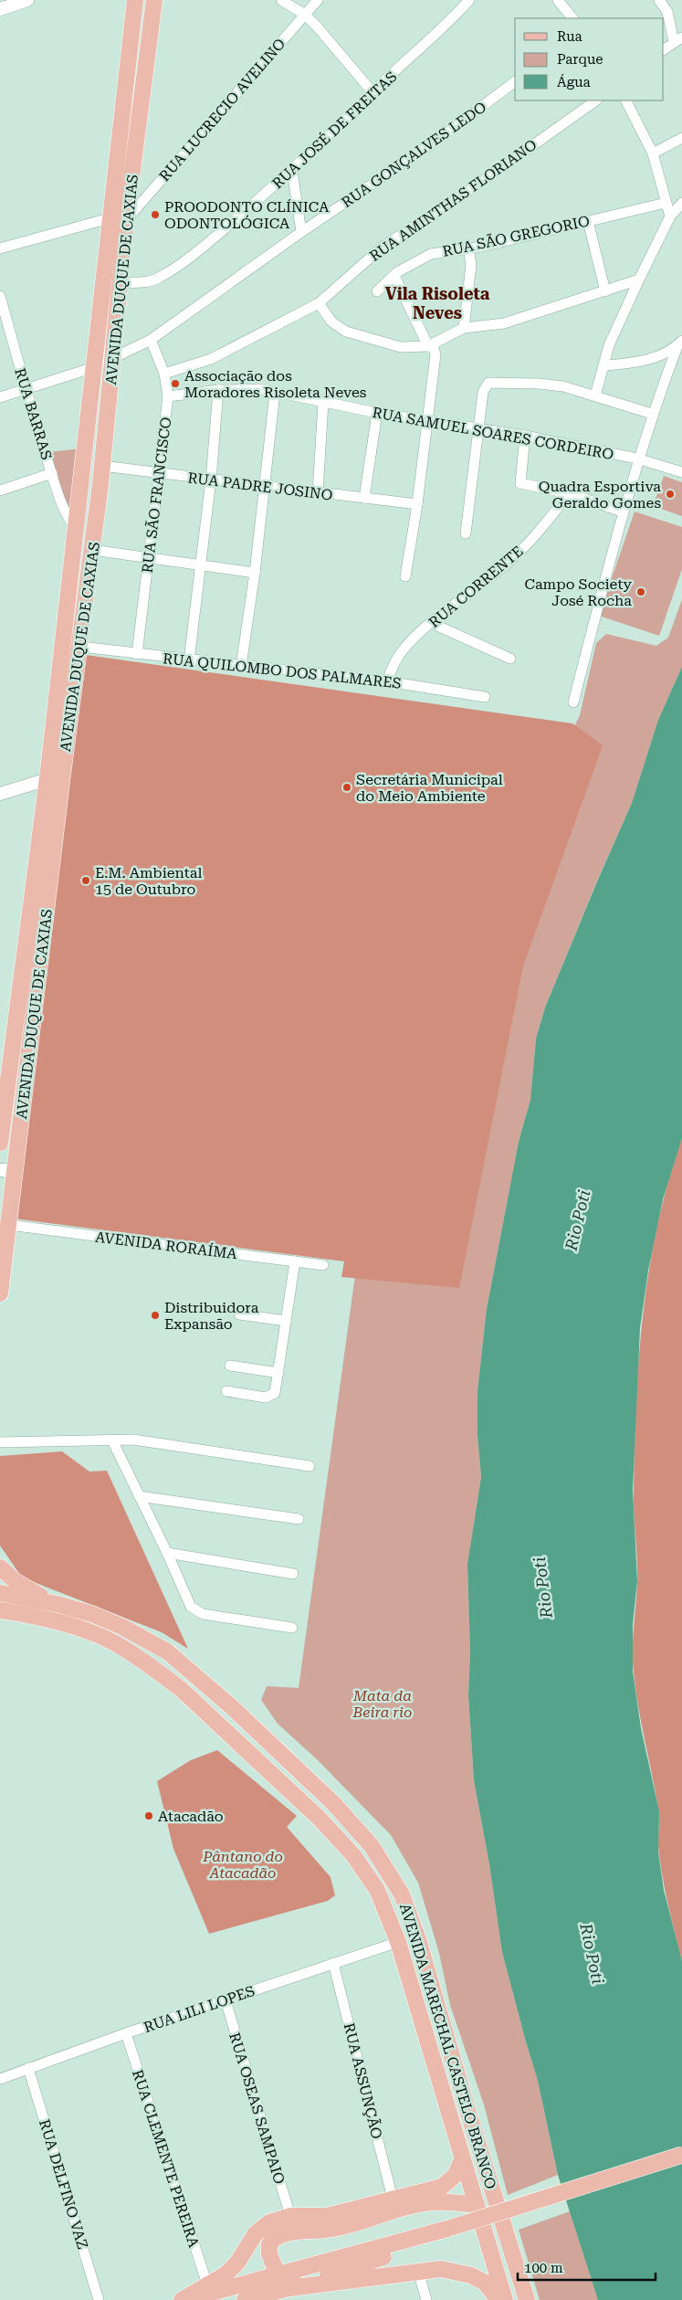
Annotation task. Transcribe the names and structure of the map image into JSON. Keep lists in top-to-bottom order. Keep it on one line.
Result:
{"streets":{"main road":["AVENIDA DUQUE DE CAXIAS","AVENIDA MARECHAL CASTELO BRANCO"],"street":["RUA LUCRECIO AVELINO","RUA JOSÉ DE FREITAS","RUA GONÇALVES LEDO","RUA AMINTHAS FLORIANO","RUA SÃO GREGORIO","RUA BARRAS","RUA SAMUEL SOARES CORDEIRO","RUA PADRE JOSINO","RUA SÃO FRANCISCO","RUA CORRENTE","RUA QUILOMBO DOS PALMARES","AVENIDA RORAÍMA","RUA LILI LOPES","RUA ASSUNÇÃO","RUA OSEAS SAMPAIO","RUA CLEMENTE PEREIRA","RUA DELFINO VAZ"]},"crossings":[["RUA LUCRECIO AVELINO","AVENIDA DUQUE DE CAXIAS"],["RUA JOSÉ DE FREITAS","AVENIDA DUQUE DE CAXIAS"],["RUA GONÇALVES LEDO","AVENIDA DUQUE DE CAXIAS"],["RUA GONÇALVES LEDO","RUA BARRAS"],["RUA GONÇALVES LEDO","RUA SÃO FRANCISCO"],["RUA AMINTHAS FLORIANO","RUA SÃO FRANCISCO"],["AVENIDA DUQUE DE CAXIAS","RUA BARRAS"],["AVENIDA DUQUE DE CAXIAS","RUA PADRE JOSINO"],["AVENIDA DUQUE DE CAXIAS","RUA QUILOMBO DOS PALMARES"],["AVENIDA DUQUE DE CAXIAS","AVENIDA RORAÍMA"],["RUA SAMUEL SOARES CORDEIRO","RUA SÃO FRANCISCO"],["RUA PADRE JOSINO","RUA SÃO FRANCISCO"],["RUA SÃO FRANCISCO","RUA QUILOMBO DOS PALMARES"],["RUA CORRENTE","RUA QUILOMBO DOS PALMARES"],["RUA LILI LOPES","AVENIDA MARECHAL CASTELO BRANCO"],["RUA LILI LOPES","RUA ASSUNÇÃO"],["RUA LILI LOPES","RUA OSEAS SAMPAIO"],["RUA LILI LOPES","RUA CLEMENTE PEREIRA"],["RUA LILI LOPES","RUA DELFINO VAZ"]],"districts":["Vila Risoleta Neves"],"water":["Rio Poti"],"parks":["Mata da Beira rio","Pântano do Atacadão"],"places":["PROODONTO CLÍNICA ODONTOLÓGICA","Associação dos Moradores Risoleta Neves","Quadra Esportiva Geraldo Gomes","Campo Society José Rocha","Secretária Municipal do Meio Ambiente","E.M. Ambiental 15 de Outubro","Distribuidora Expansão","Atacadão"],"legend":["Rua","Parque","Água"],"scale_bar":"100 m"}
